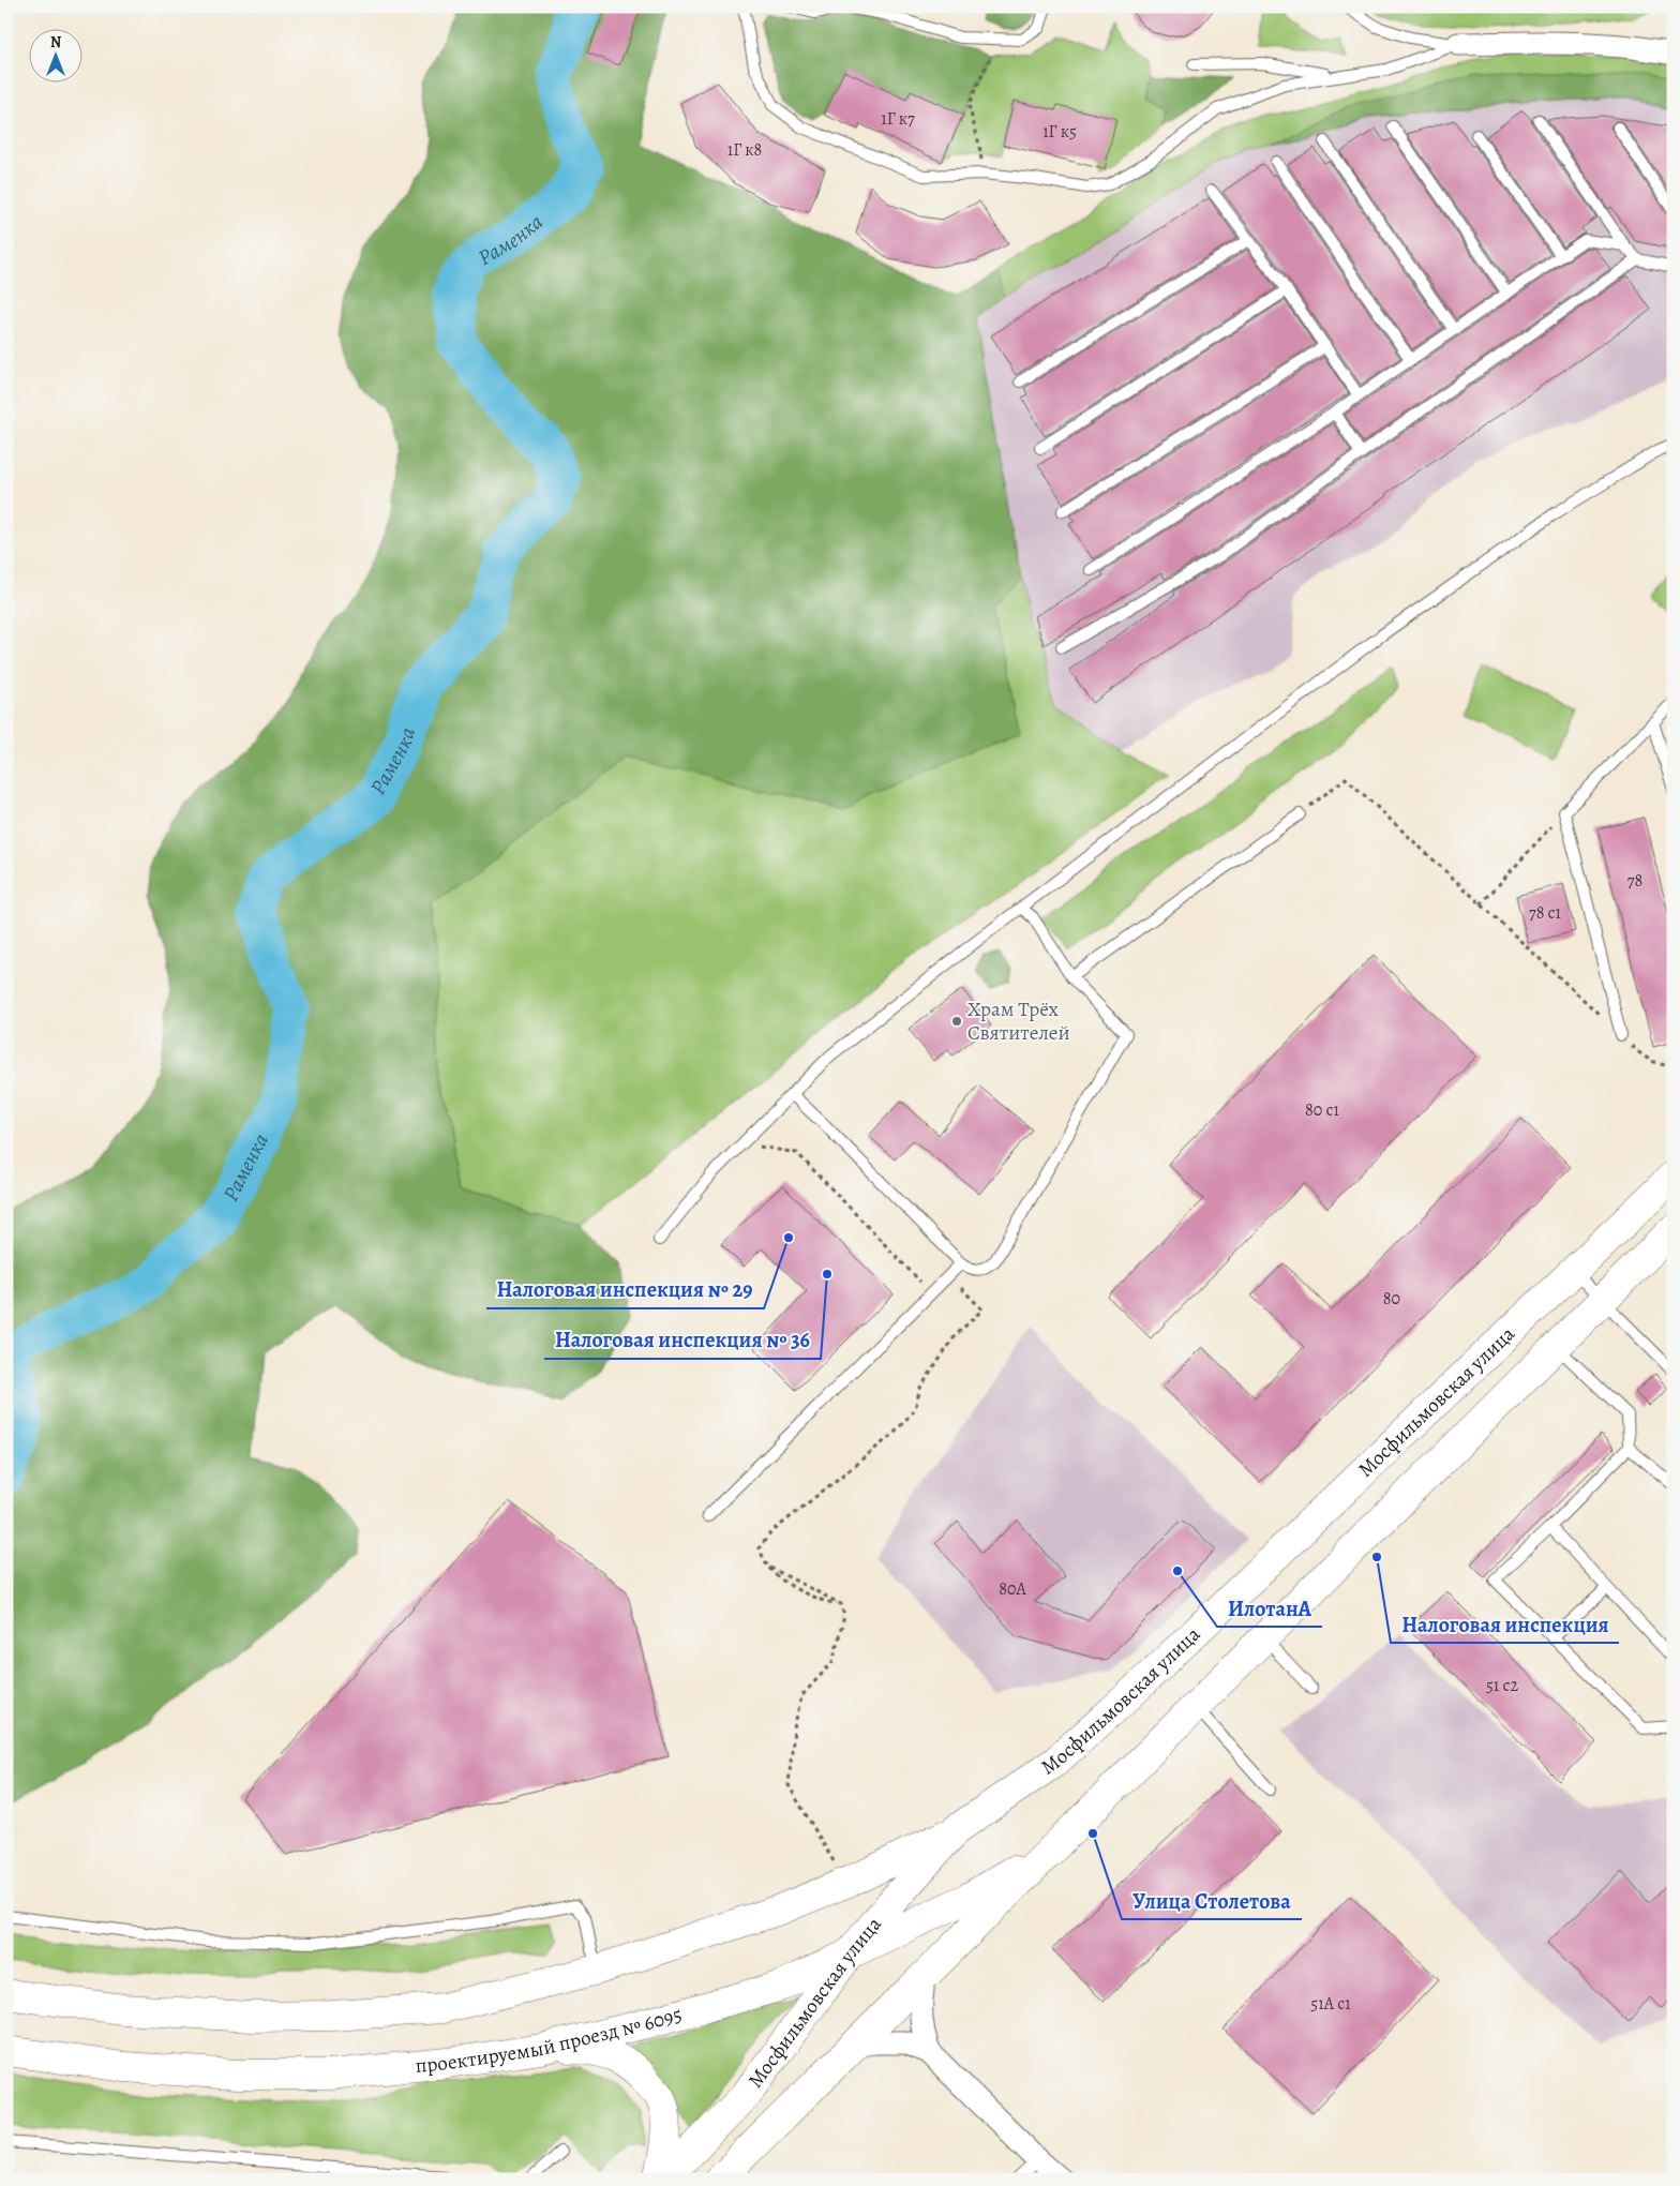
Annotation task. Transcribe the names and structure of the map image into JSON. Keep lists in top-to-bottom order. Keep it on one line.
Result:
{"streets":{"main road":["Мосфильмовская улица","проектируемый проезд № 6095"]},"crossings":[["Мосфильмовская улица","проектируемый проезд № 6095"]],"water":["Раменка"],"places":["Храм Трёх Святителей","Налоговая инспекция № 29","Налоговая инспекция № 36","Налоговая инспекция","ИлотанА","Улица Столетова"],"house_numbers":["1Г к7","1Г к5","1Г к8","78","78 с1","80 с1","80","80А","51 с2","51А с1"],"north":"top"}
